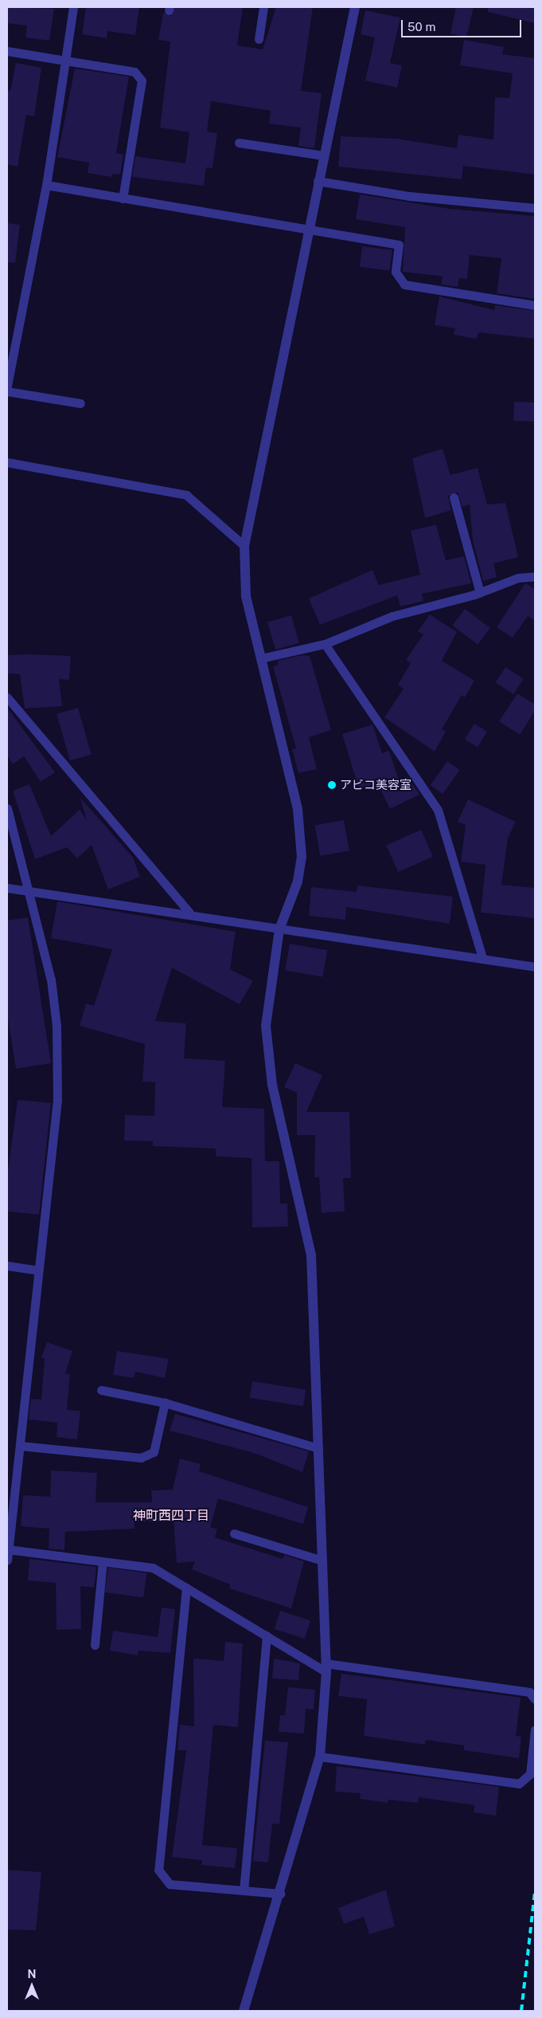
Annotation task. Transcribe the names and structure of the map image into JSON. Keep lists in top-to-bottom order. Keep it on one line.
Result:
{"districts":["神町西四丁目"],"places":["アビコ美容室"],"scale_bar":"50 m","north":"top"}
